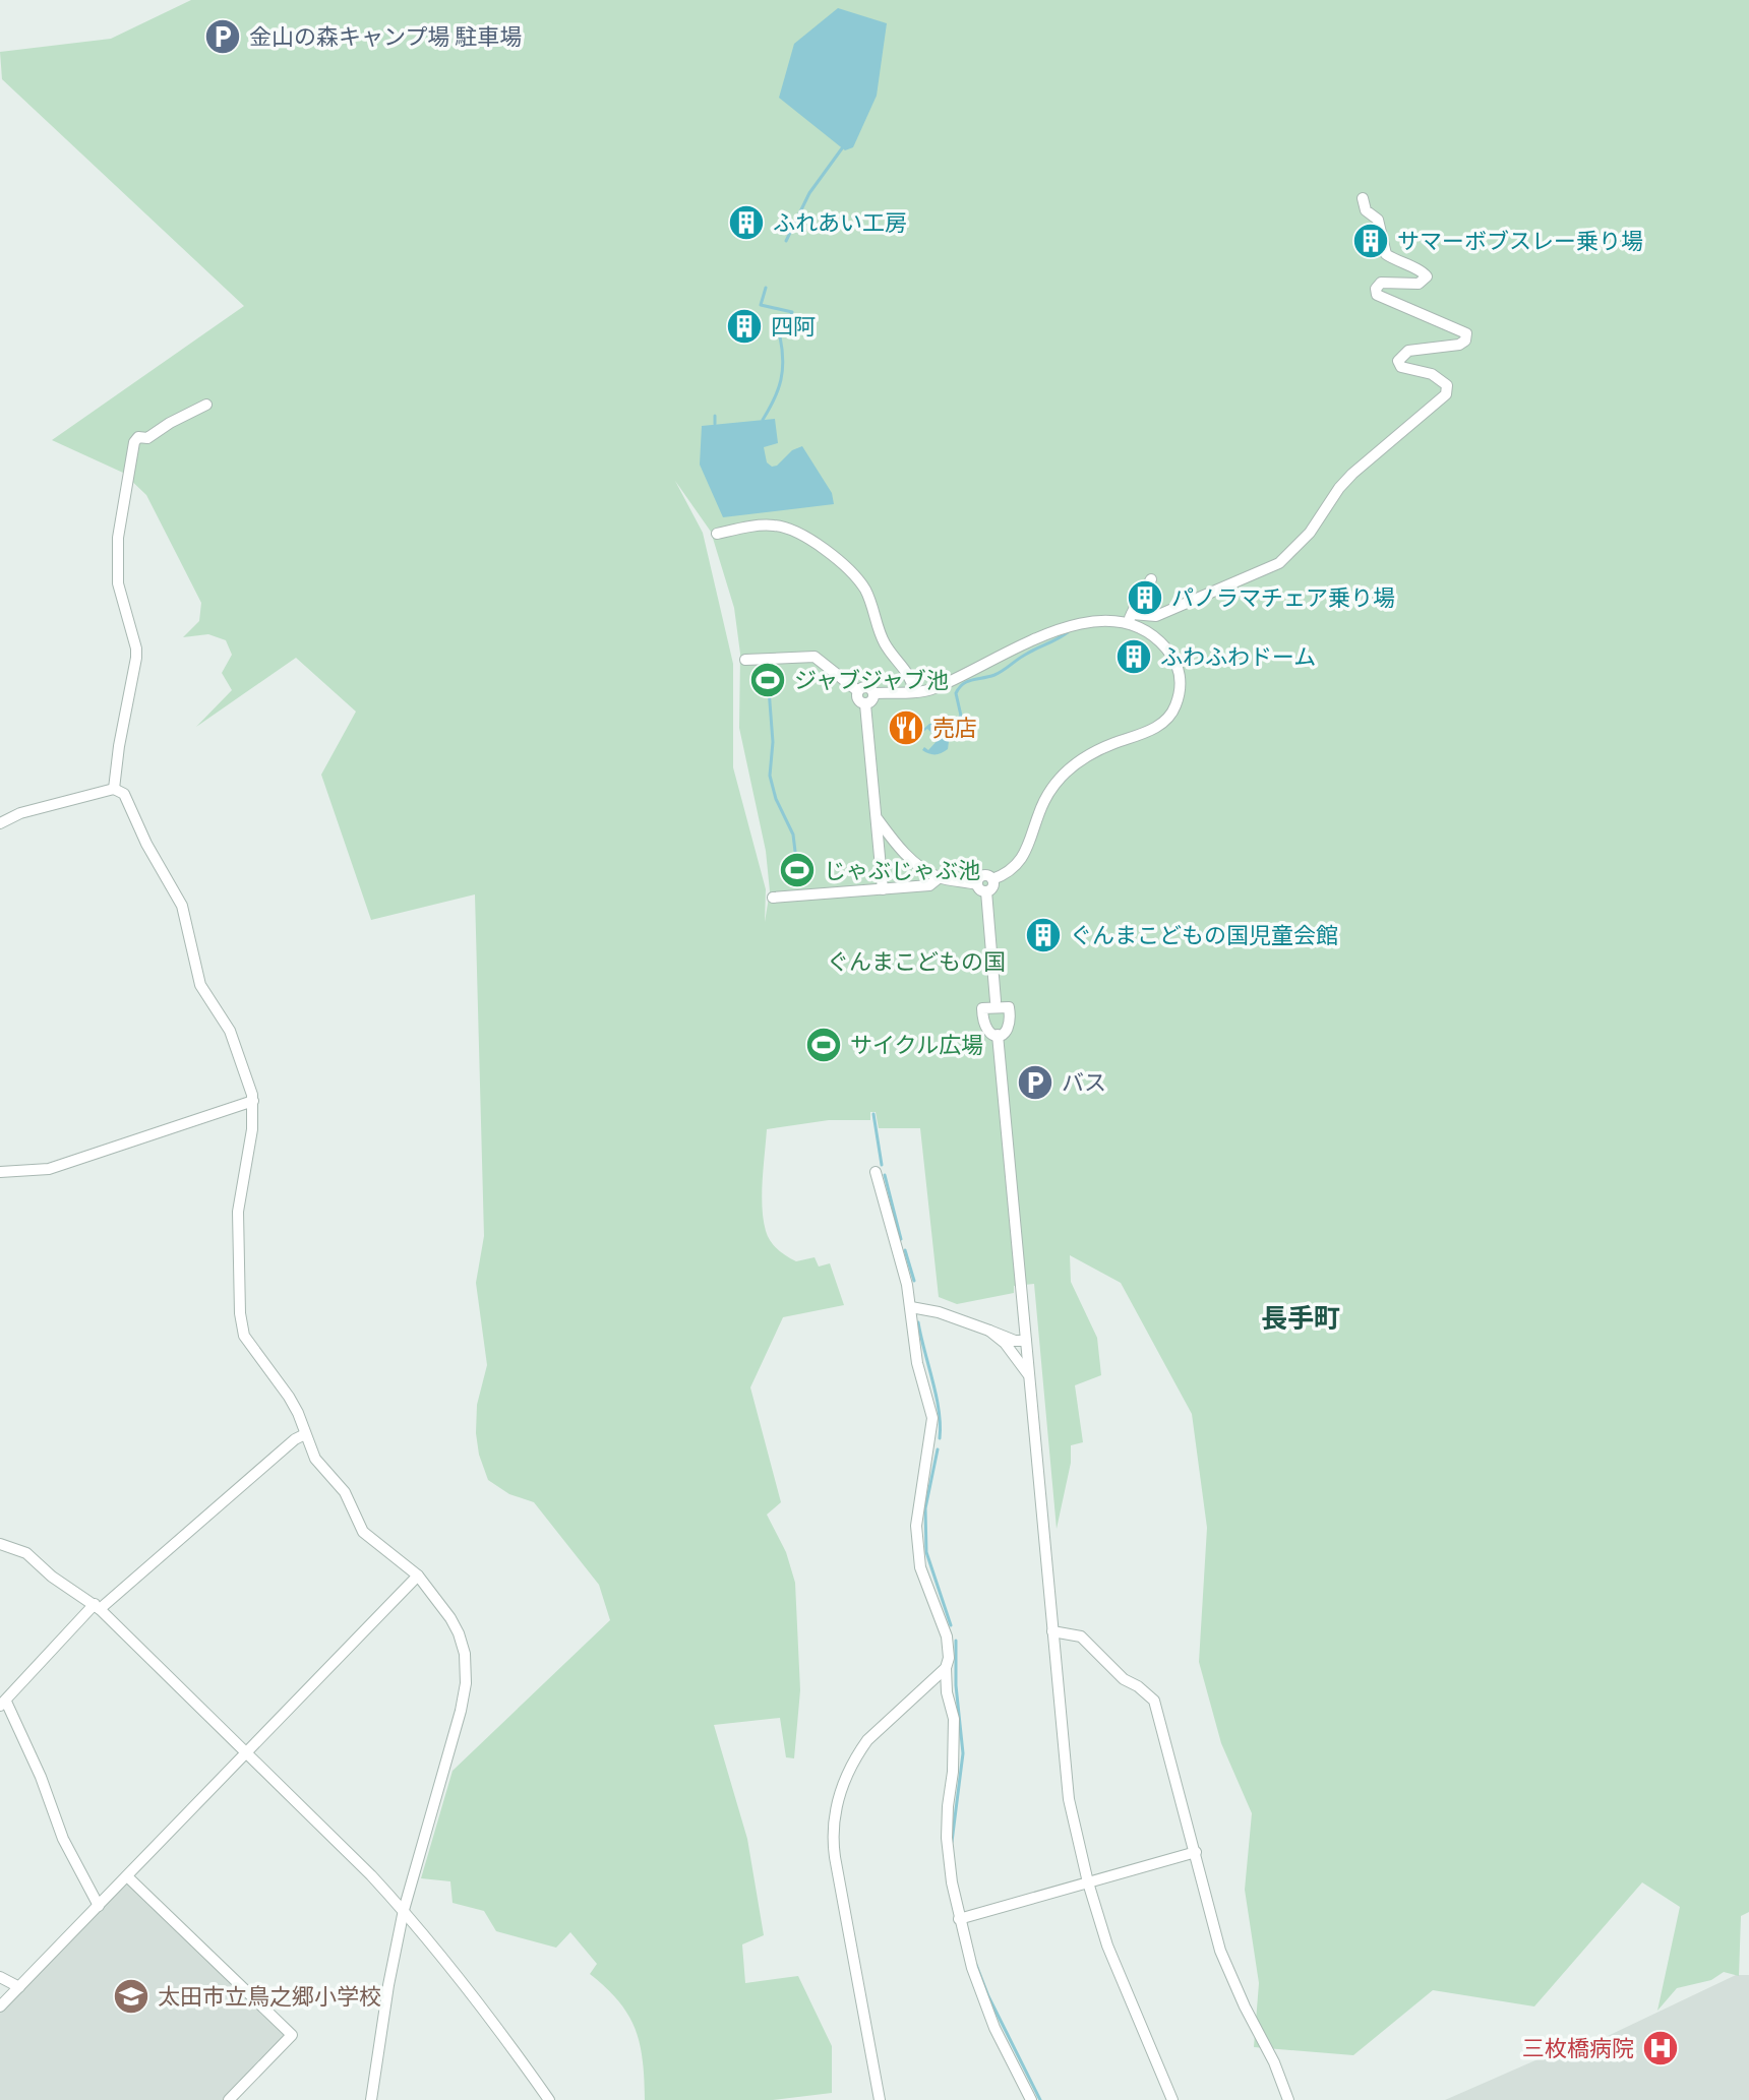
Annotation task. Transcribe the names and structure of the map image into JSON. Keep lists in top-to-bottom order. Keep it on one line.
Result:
{"districts":["長手町"],"parks":["ぐんまこどもの国"],"places":{"parking":["金山の森キャンプ場 駐車場","バス"],"building":["ふれあい工房","サマーボブスレー乗り場","四阿","パノラマチェア乗り場","ふわふわドーム","ぐんまこどもの国児童会館"],"sports":["ジャブジャブ池","じゃぶじゃぶ池","サイクル広場"],"restaurant":["売店"],"school or university":["太田市立鳥之郷小学校"],"hospital":["三枚橋病院"]}}
